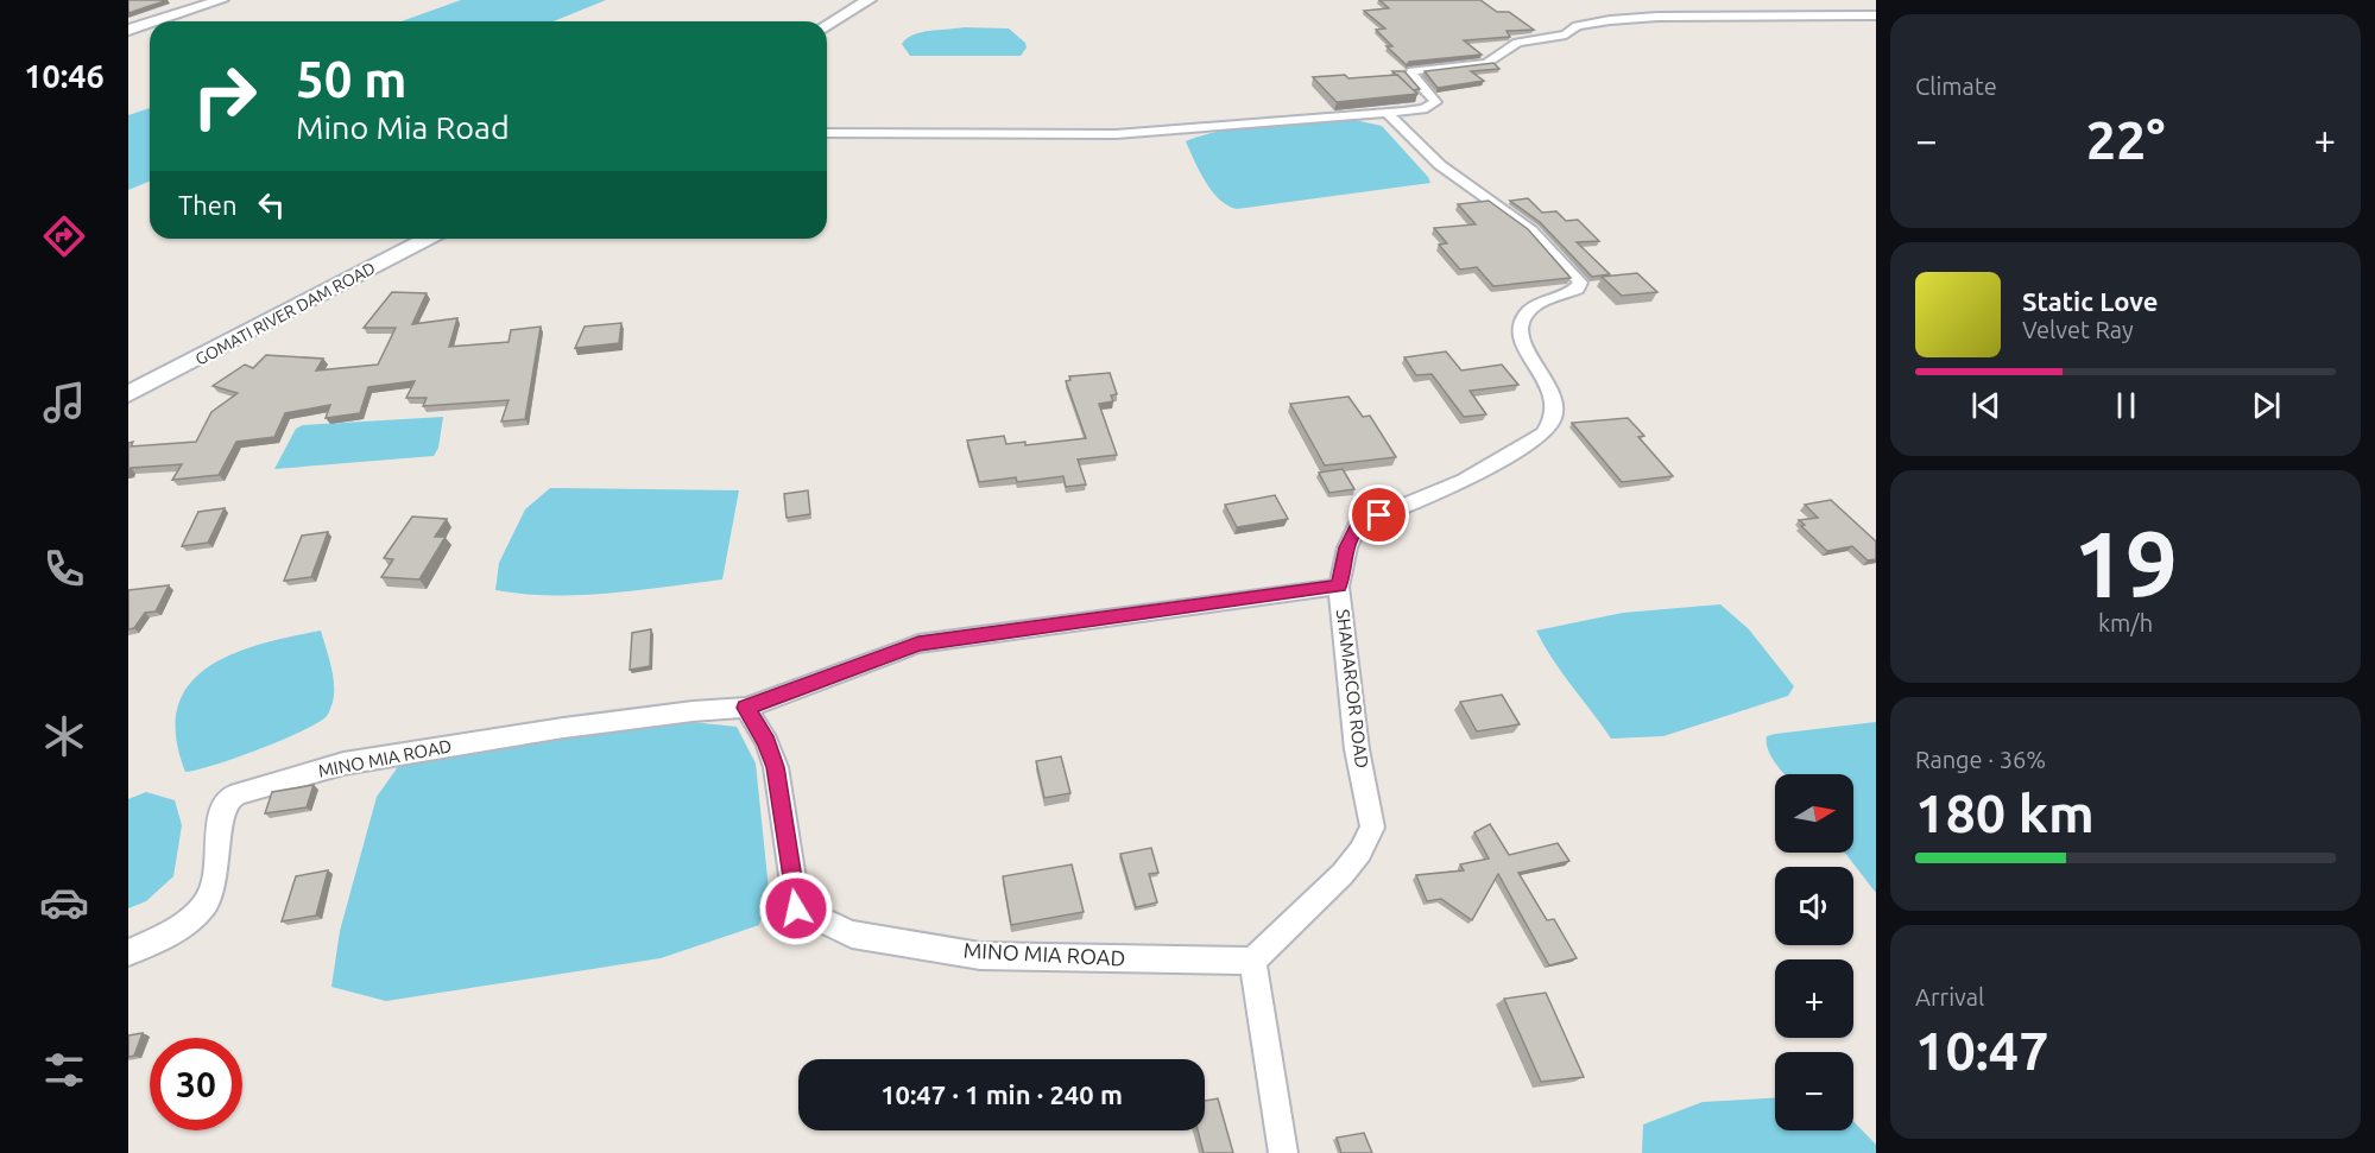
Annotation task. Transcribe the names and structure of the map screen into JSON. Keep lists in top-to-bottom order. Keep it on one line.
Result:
{"streets":{"main road":["GOMATI RIVER DAM ROAD"],"street":["SHAMARCOR ROAD","MINO MIA ROAD"]},"crossings":[["SHAMARCOR ROAD","MINO MIA ROAD"]],"north":"right","page":{"tabs":"10:46","tile":["Climate",["19","km/h"],["Range · 36%","180 km"],["Arrival","10:47"]],"turn":["50 m","Mino Mia Road"],"heat":["−","22°","+"],"then":"Then","song":["Static Love","Velvet Ray"],"map_buttons":["+","−"],"limit":"30","trip":"10:47 · 1 min · 240 m"}}
